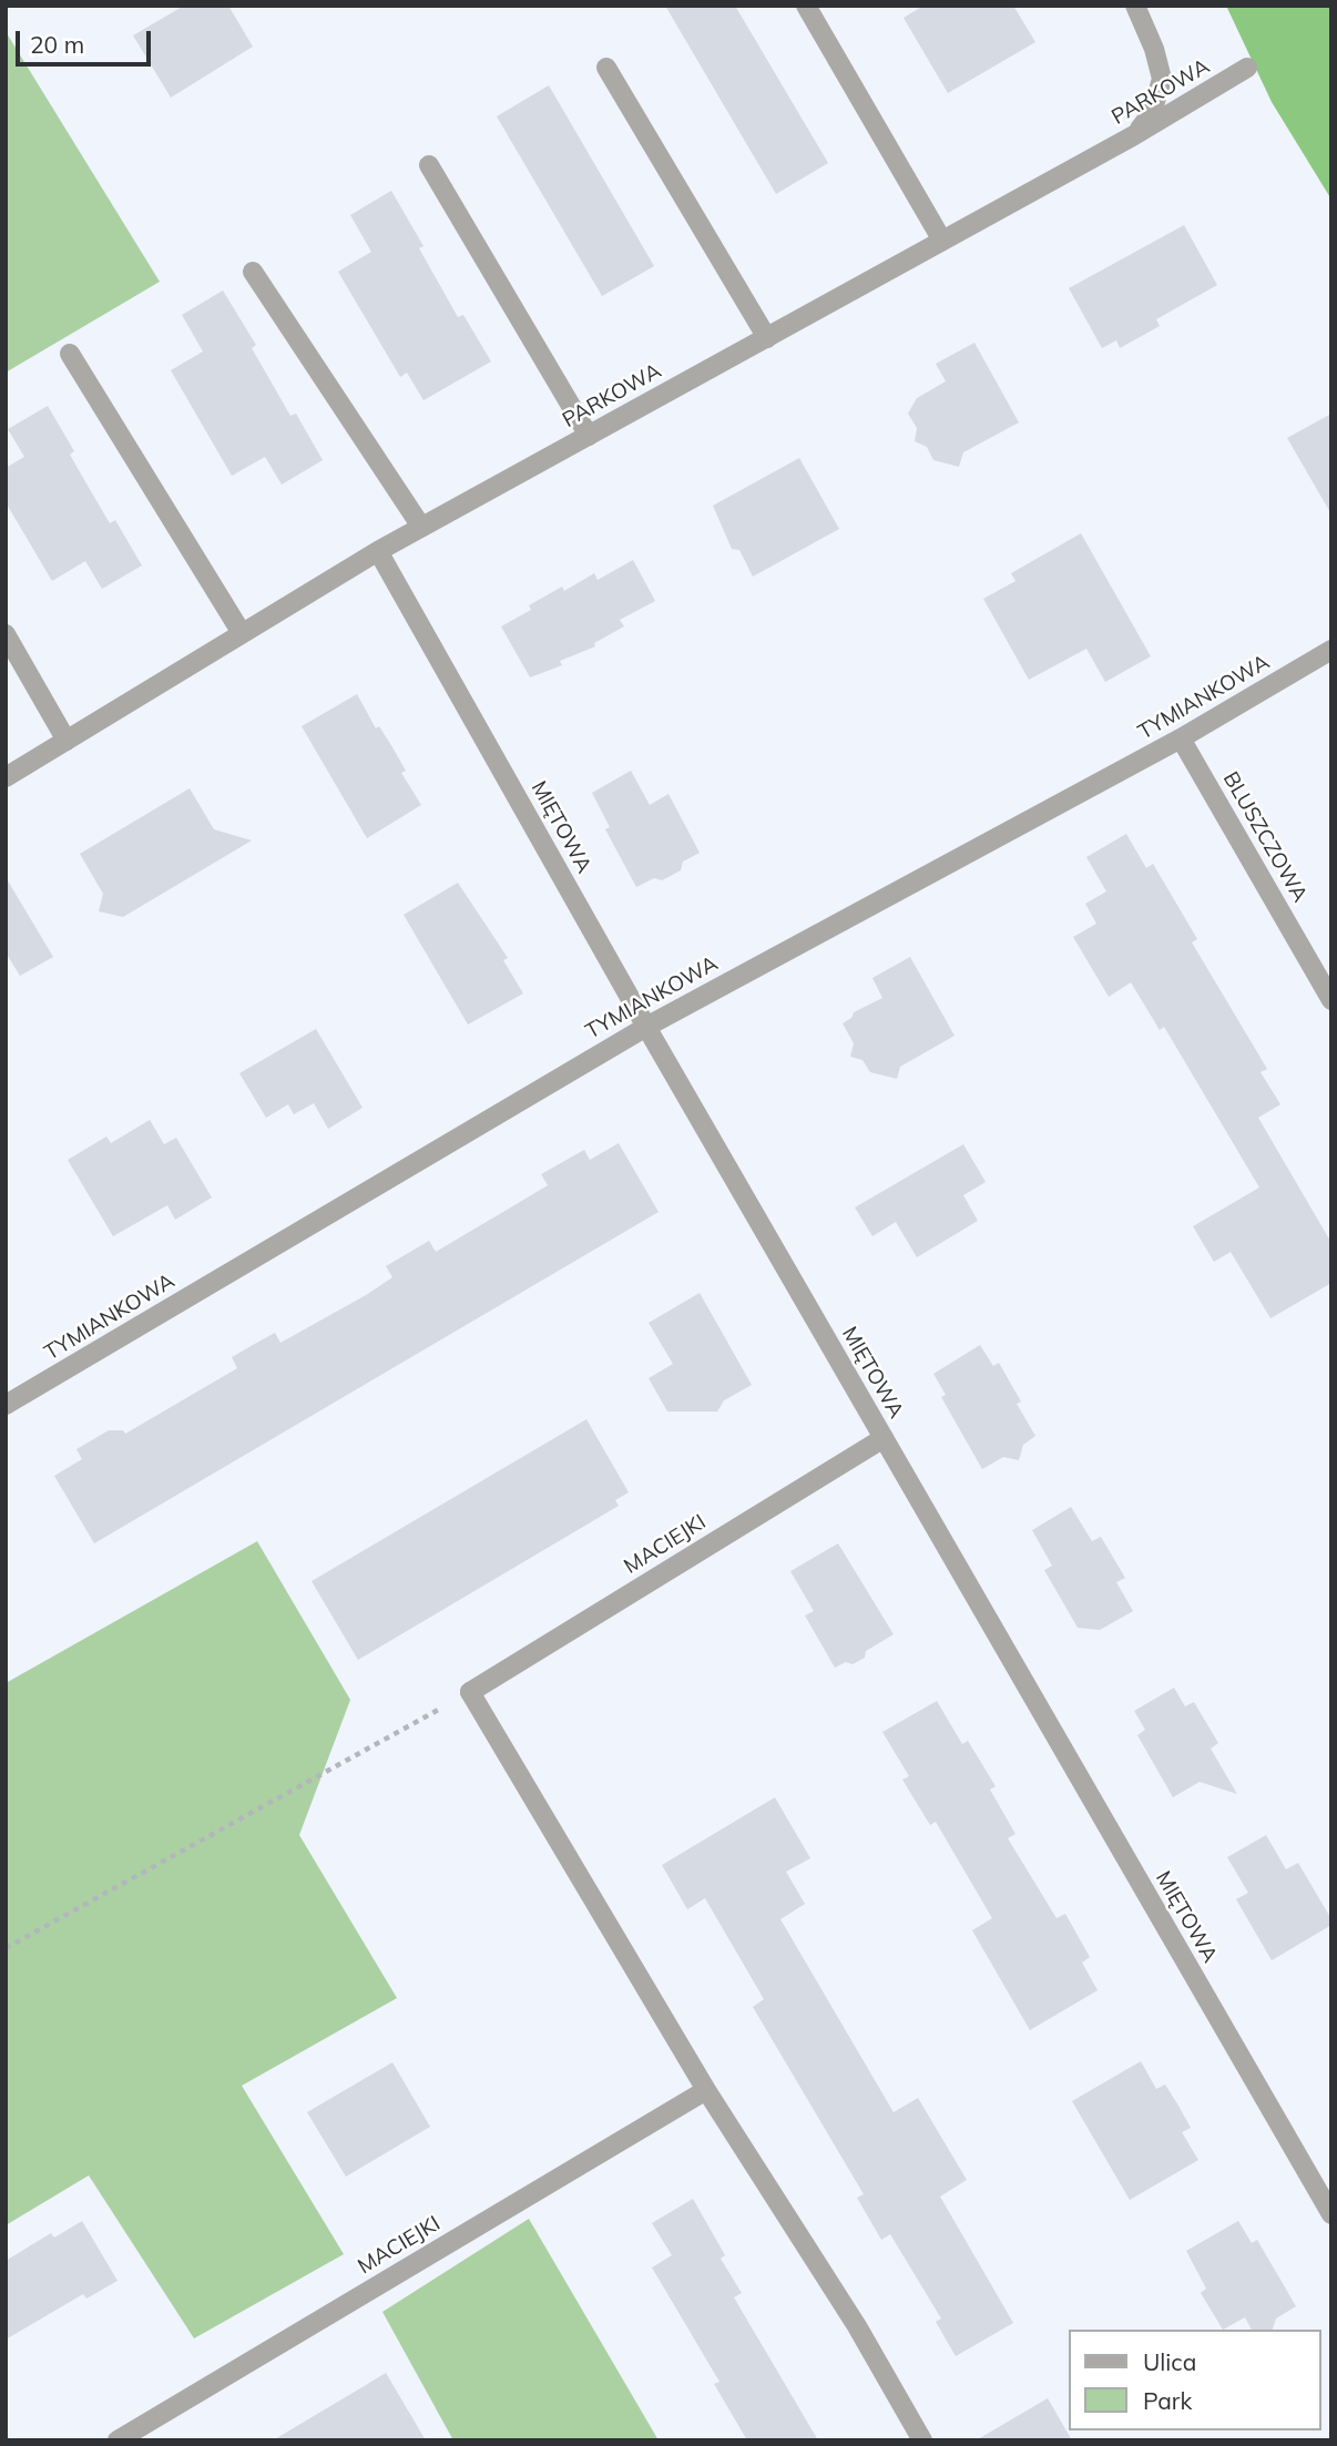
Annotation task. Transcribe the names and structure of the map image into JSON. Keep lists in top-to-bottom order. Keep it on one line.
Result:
{"streets":{"street":["PARKOWA","TYMIANKOWA","MIĘTOWA","BLUSZCZOWA","MACIEJKI"]},"crossings":[["PARKOWA","MIĘTOWA"],["TYMIANKOWA","MIĘTOWA"],["TYMIANKOWA","BLUSZCZOWA"],["MIĘTOWA","MACIEJKI"]],"legend":["Ulica","Park"],"scale_bar":"20 m"}
